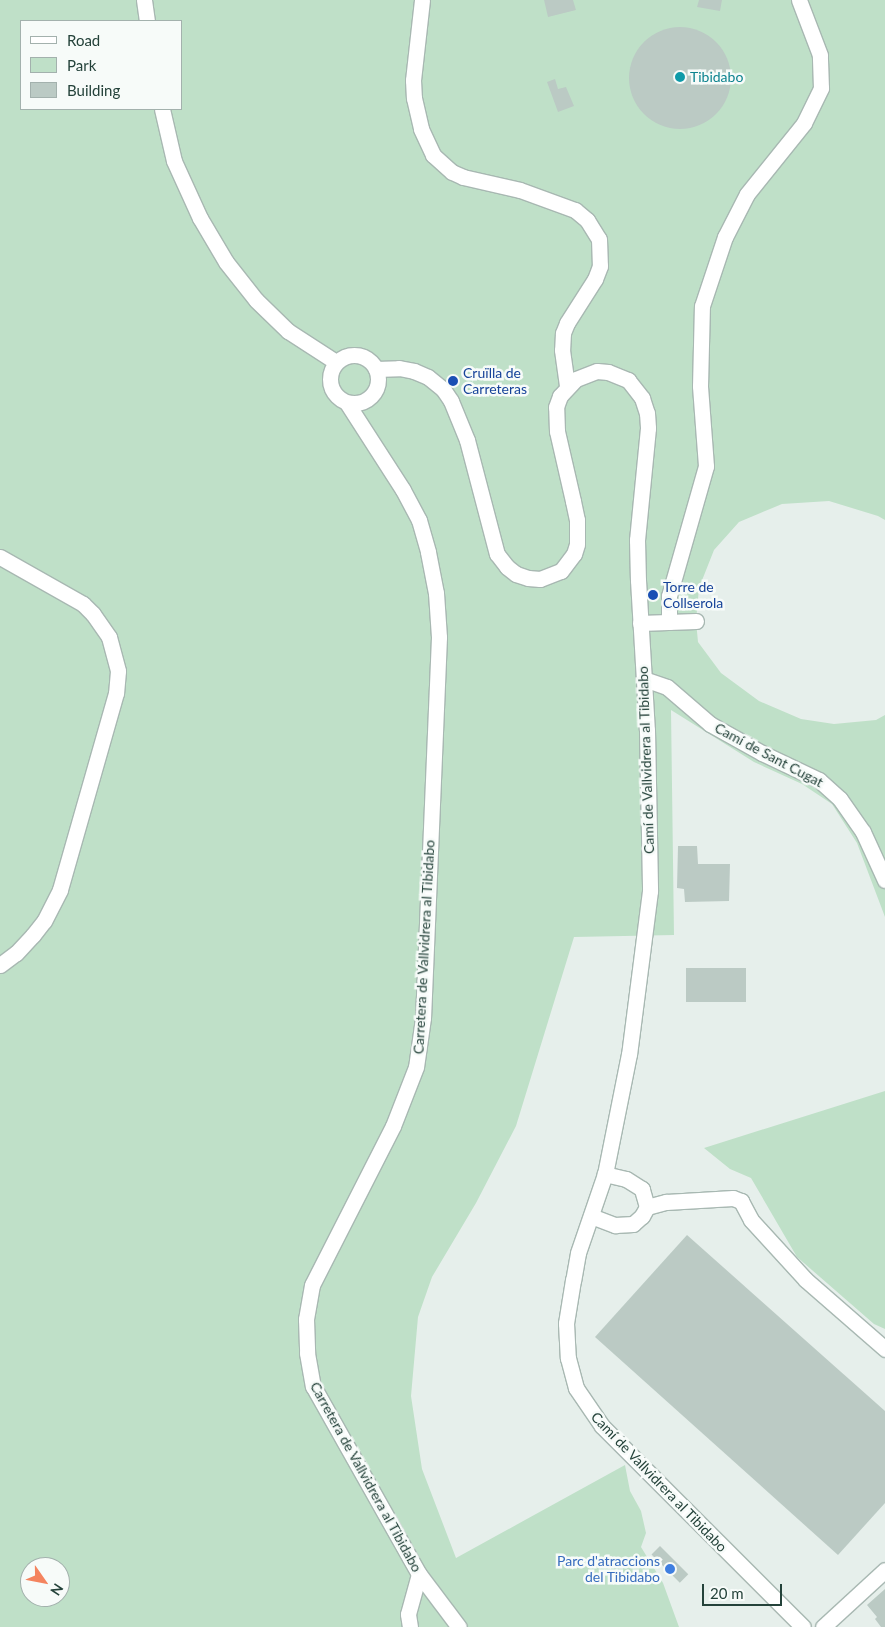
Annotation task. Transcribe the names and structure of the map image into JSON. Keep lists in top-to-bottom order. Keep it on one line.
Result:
{"streets":{"street":["Camí de Sant Cugat","Camí de Vallvidrera al Tibidabo","Carretera de Vallvidrera al Tibidabo"]},"crossings":[["Camí de Sant Cugat","Camí de Vallvidrera al Tibidabo"]],"places":["Tibidabo","Cruïlla de Carreteras","Torre de Collserola","Parc d'atraccions del Tibidabo"],"legend":["Road","Park","Building"],"scale_bar":"20 m","north":"bottom right"}
